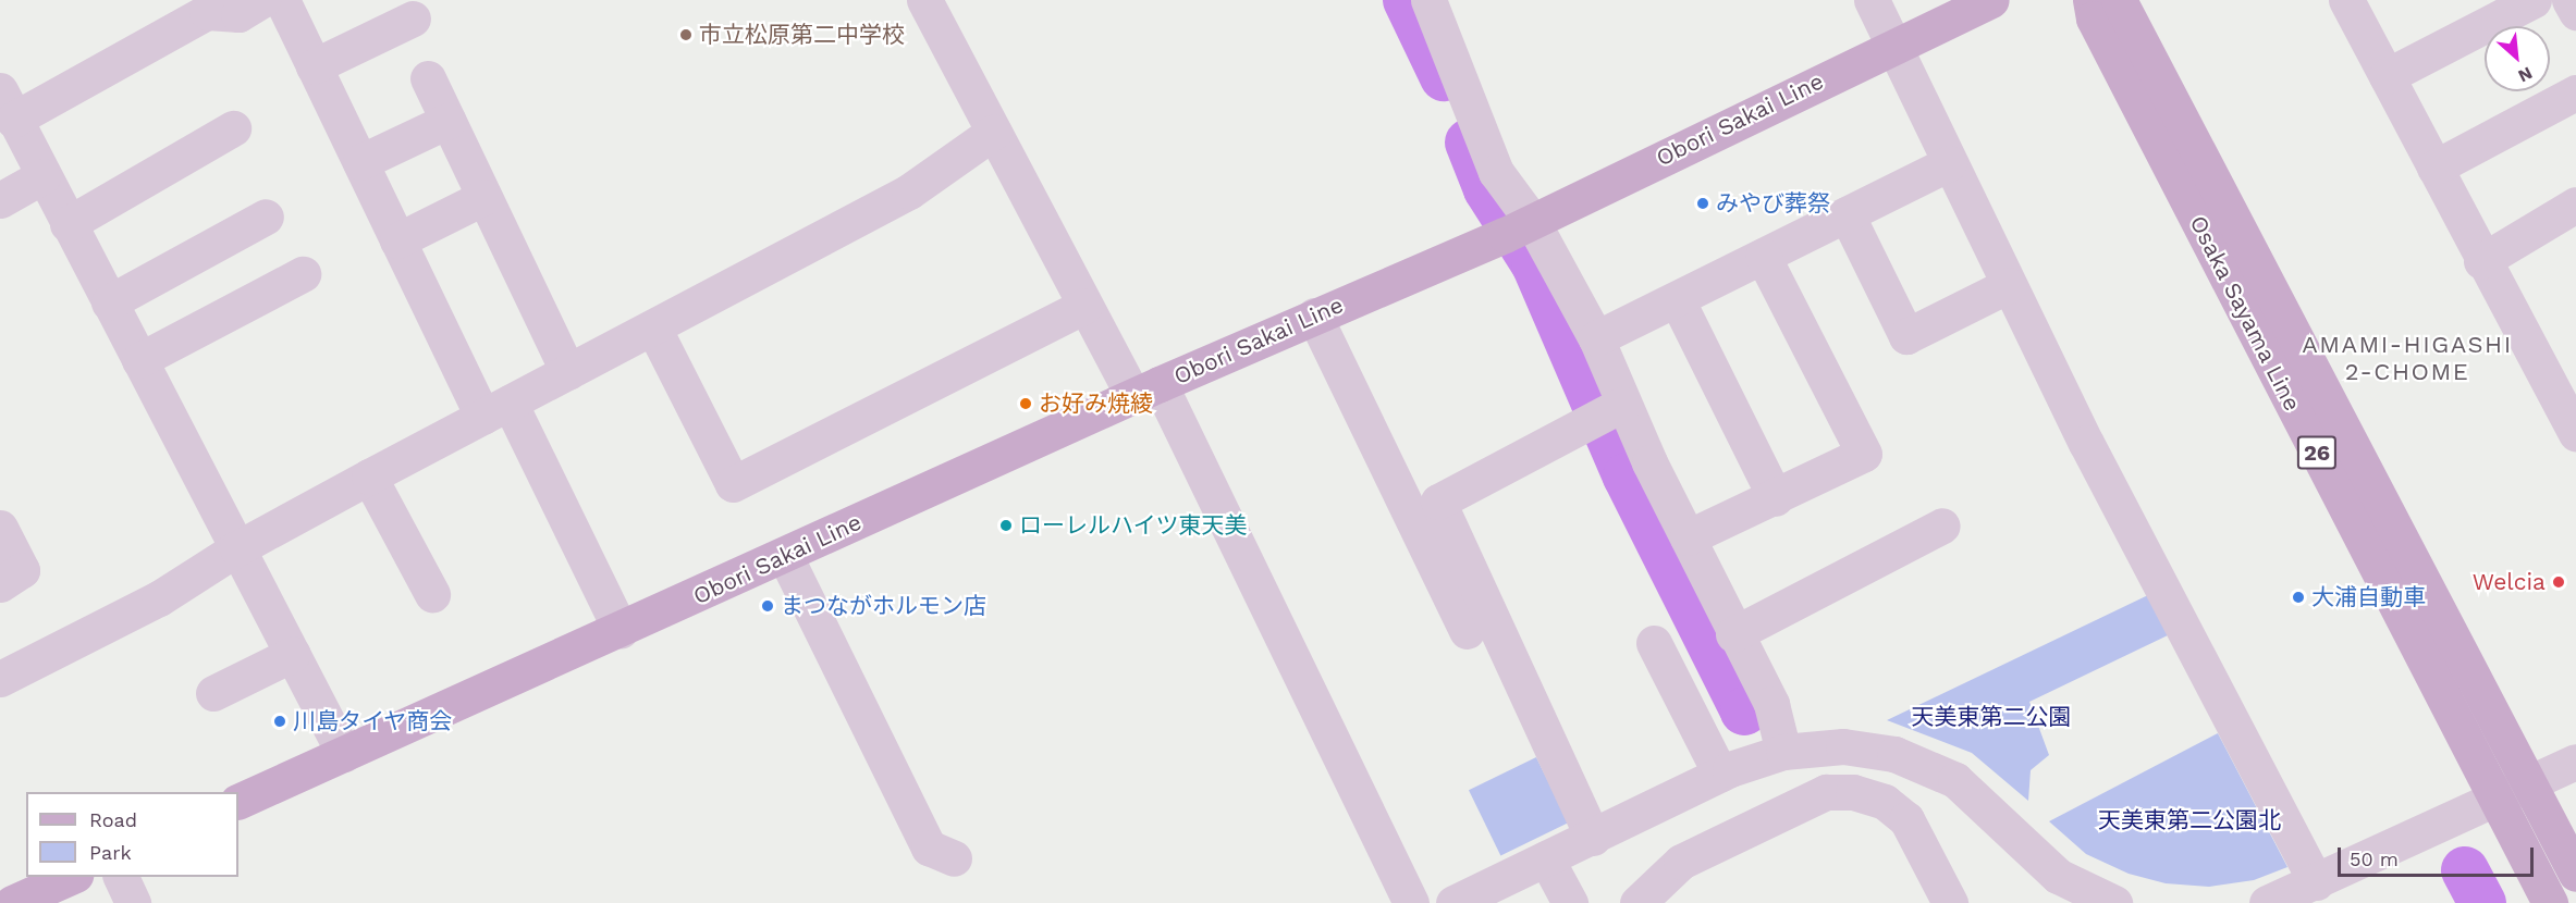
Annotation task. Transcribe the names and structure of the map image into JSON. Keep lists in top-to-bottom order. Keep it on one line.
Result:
{"streets":{"main road":["Obori Sakai Line","Osaka Sayama Line","26"]},"districts":["AMAMI-HIGASHI 2-CHOME"],"parks":["天美東第二公園","天美東第二公園北"],"places":["市立松原第二中学校","みやび葬祭","お好み焼綾","ローレルハイツ東天美","Welcia","大浦自動車","まつながホルモン店","川島タイヤ商会"],"legend":["Road","Park"],"scale_bar":"50 m","north":"bottom right"}
